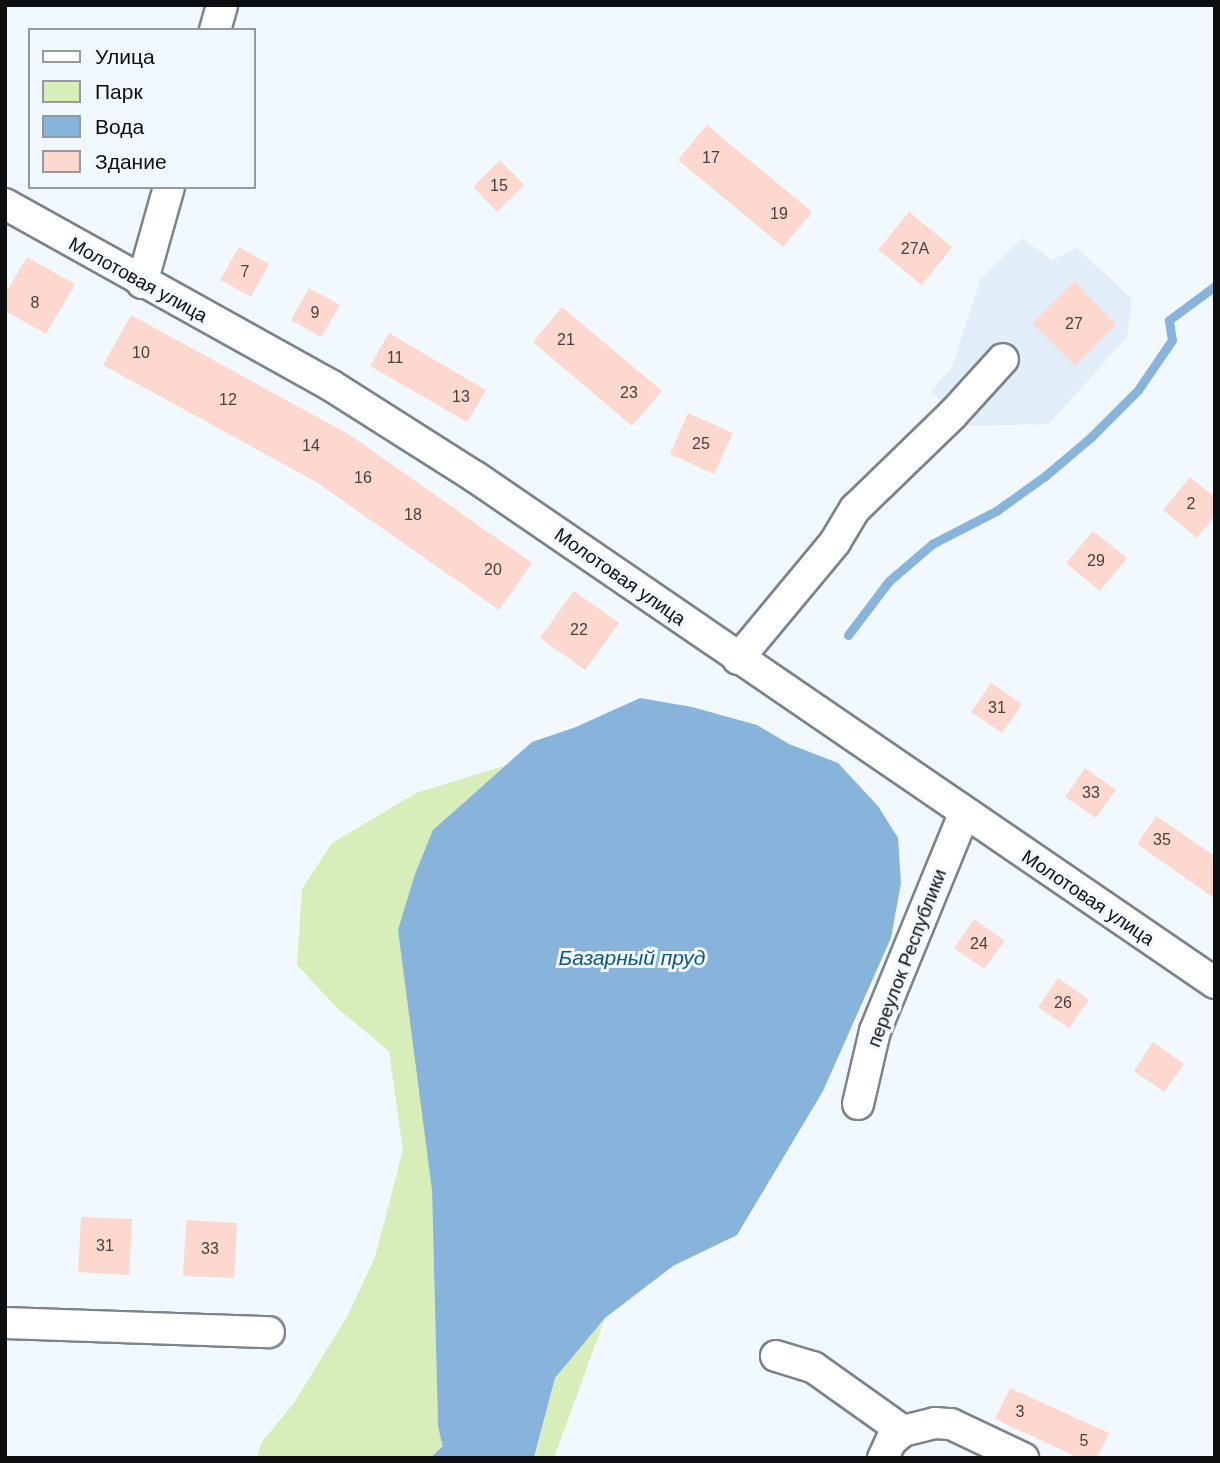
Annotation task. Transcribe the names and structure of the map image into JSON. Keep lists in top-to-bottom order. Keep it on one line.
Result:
{"streets":{"street":["Молотовая улица","переулок Республики"]},"crossings":[["Молотовая улица","переулок Республики"]],"water":["Базарный пруд"],"house_numbers":["17","15","19","27А","7","8","9","27","21","10","11","23","13","12","25","14","16","2","18","29","20","22","31","33","35","24","26","31","33","3","5"],"legend":["Улица","Парк","Вода","Здание"]}
